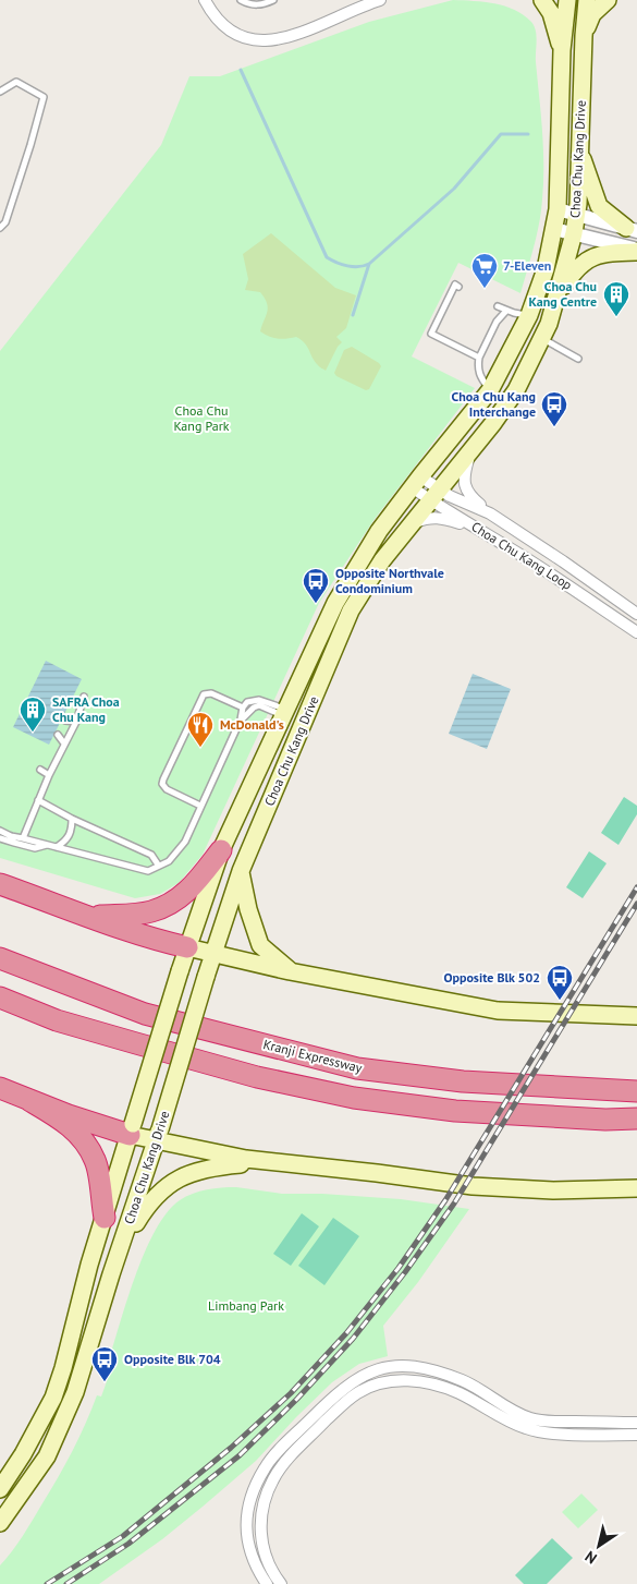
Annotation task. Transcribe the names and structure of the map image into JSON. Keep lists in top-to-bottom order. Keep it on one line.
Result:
{"streets":{"highway":["Kranji Expressway"],"main road":["Choa Chu Kang Drive"],"street":["Choa Chu Kang Loop"]},"crossings":[["Choa Chu Kang Drive","Choa Chu Kang Loop"]],"parks":["Choa Chu Kang Park","Limbang Park"],"places":{"supermarket":["7-Eleven"],"building":["Choa Chu Kang Centre","SAFRA Choa Chu Kang"],"bus stop":["Choa Chu Kang Interchange","Opposite Northvale Condominium","Opposite Blk 502","Opposite Blk 704"],"restaurant":["McDonald's"]},"north":"bottom left"}
